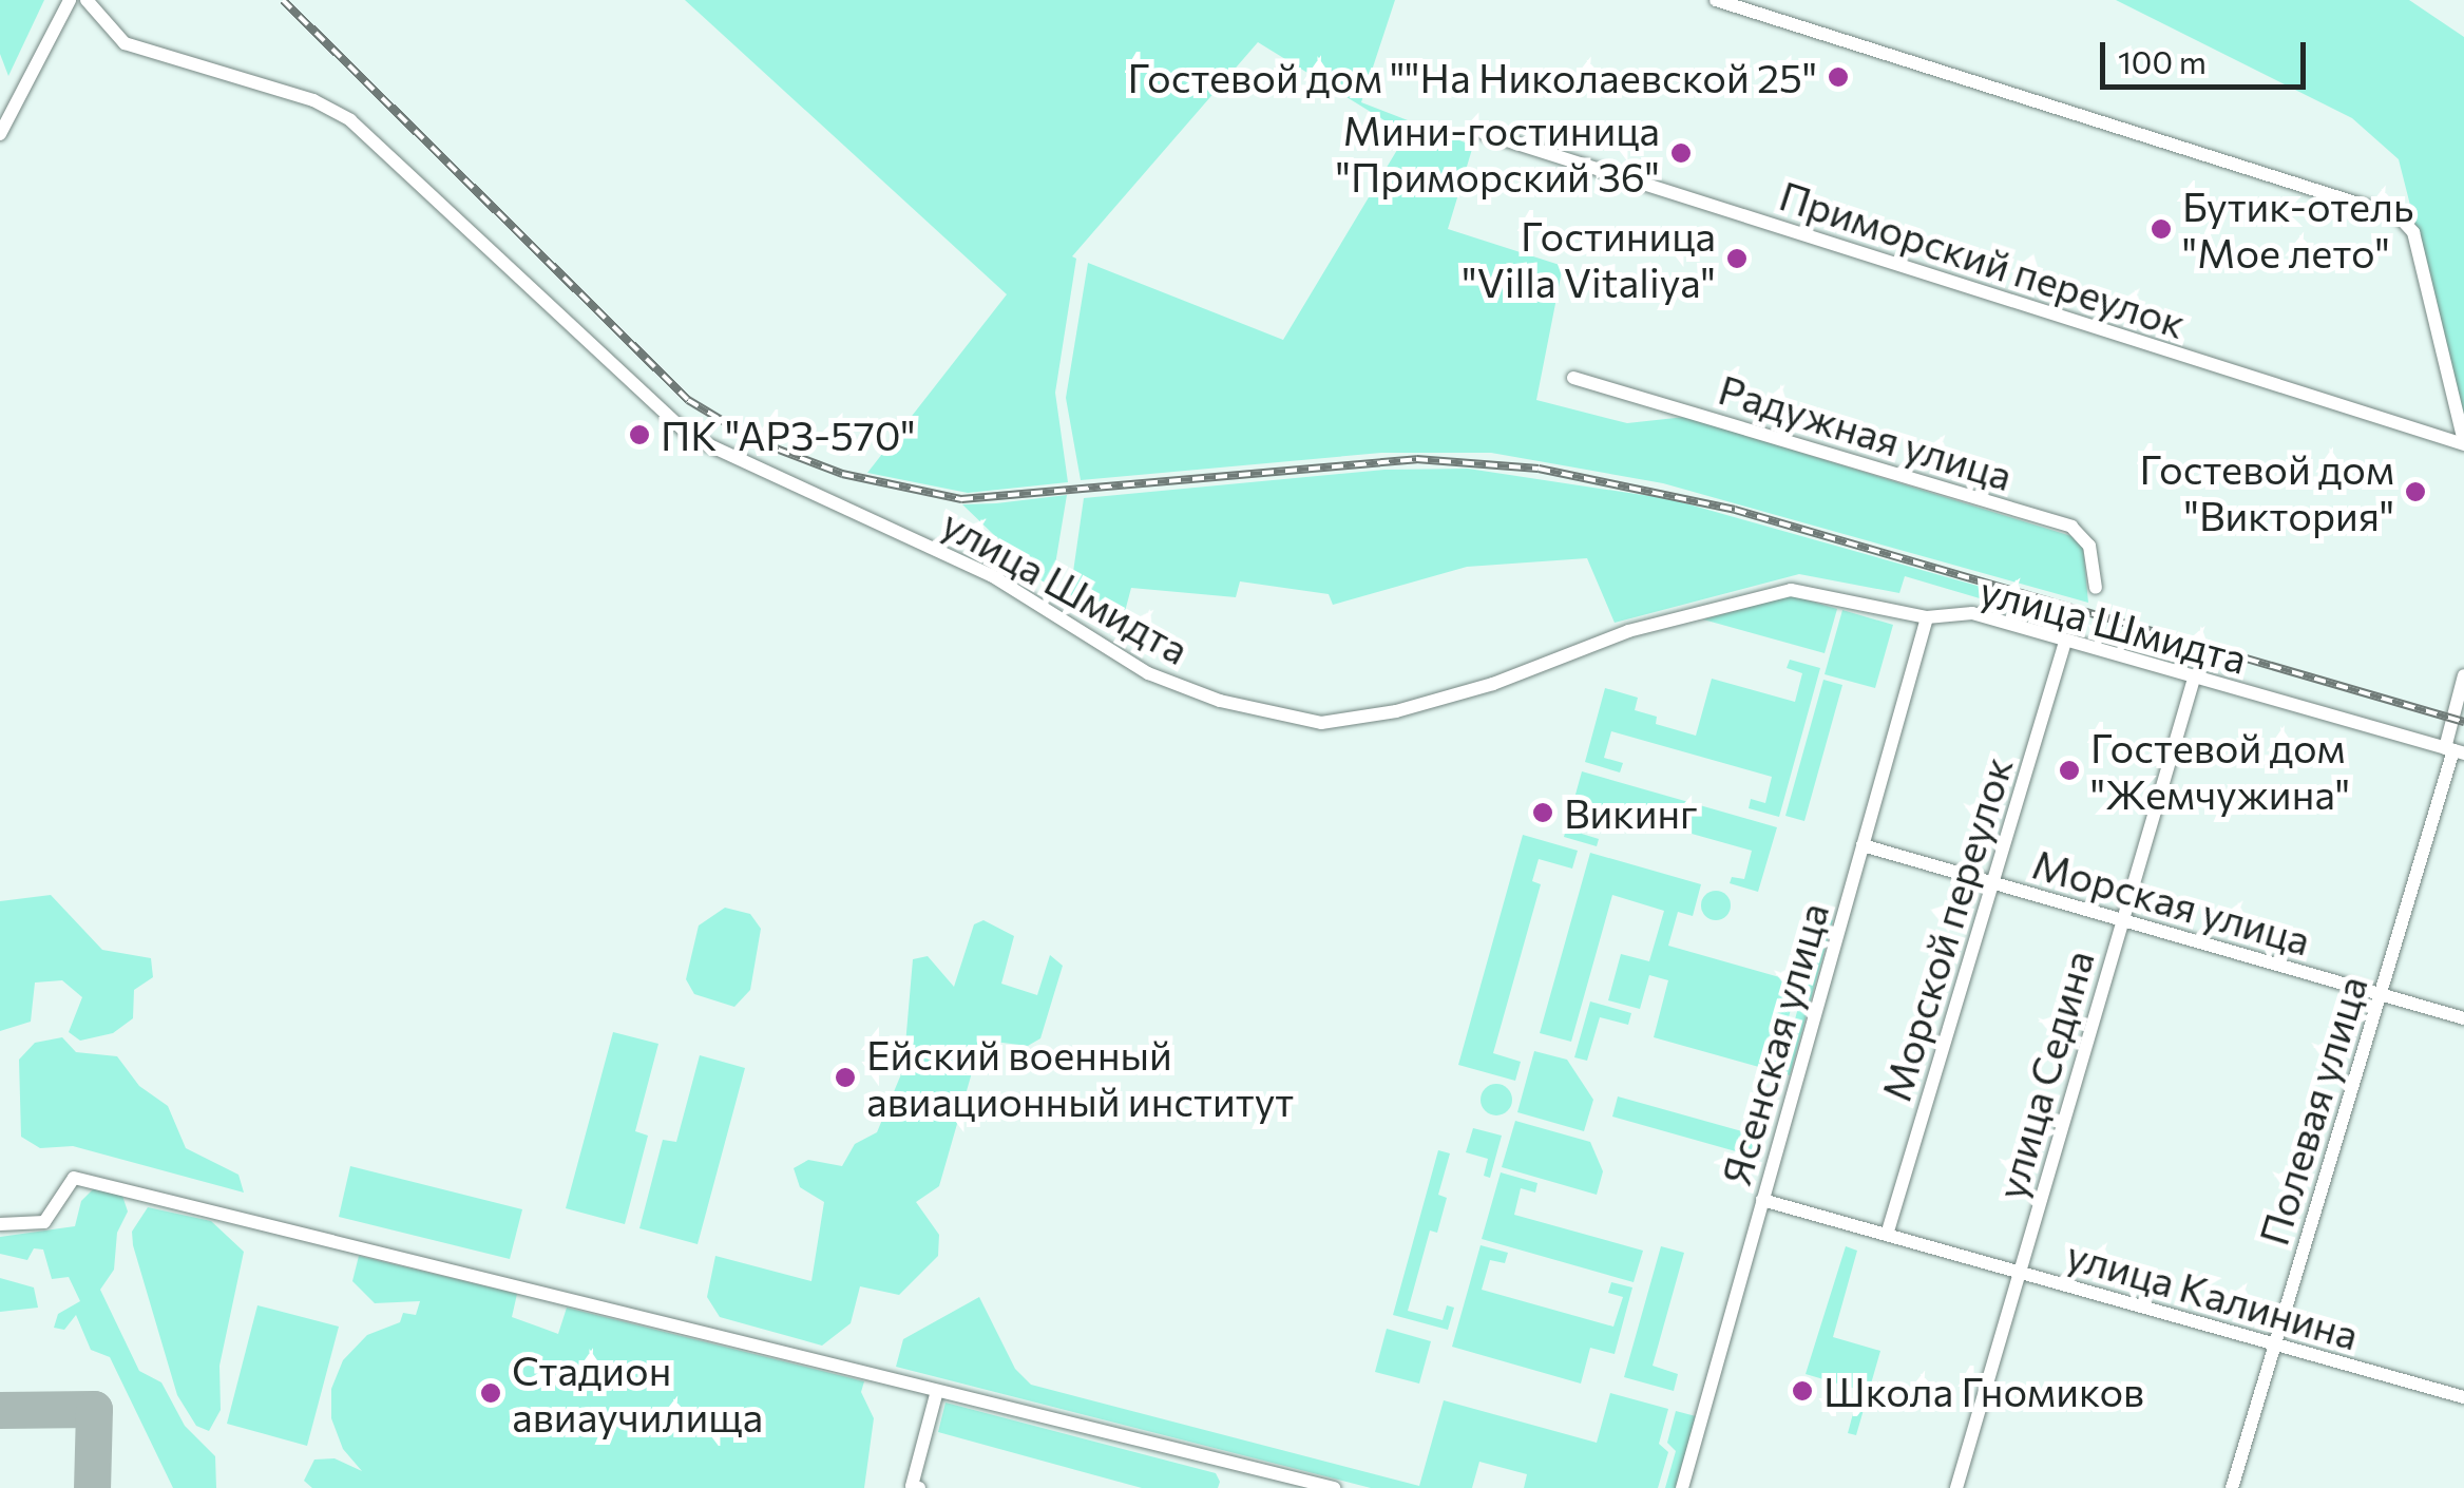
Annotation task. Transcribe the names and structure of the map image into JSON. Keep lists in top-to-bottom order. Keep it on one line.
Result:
{"streets":{"street":["Приморский переулок","Радужная улица","улица Шмидта","Морская улица","Морской переулок","Ясенская улица","улица Седина","Полевая улица","улица Калинина"]},"crossings":[["улица Шмидта","Морской переулок"],["улица Шмидта","Ясенская улица"],["улица Шмидта","улица Седина"],["улица Шмидта","Полевая улица"],["Морская улица","Морской переулок"],["Морская улица","Ясенская улица"],["Морская улица","улица Седина"],["Морская улица","Полевая улица"],["Морской переулок","улица Калинина"],["Ясенская улица","улица Калинина"],["улица Седина","улица Калинина"],["Полевая улица","улица Калинина"]],"places":["Гостевой дом \"\"На Николаевской 25\"","Мини-гостиница \"Приморский 36\"","Бутик-отель \"Мое лето\"","Гостиница \"Villa Vitaliya\"","ПК \"АРЗ-570\"","Гостевой дом \"Виктория\"","Гостевой дом \"Жемчужина\"","Викинг","Ейский военный авиационный институт","Школа Гномиков","Стадион авиаучилища"],"scale_bar":"100 m"}
